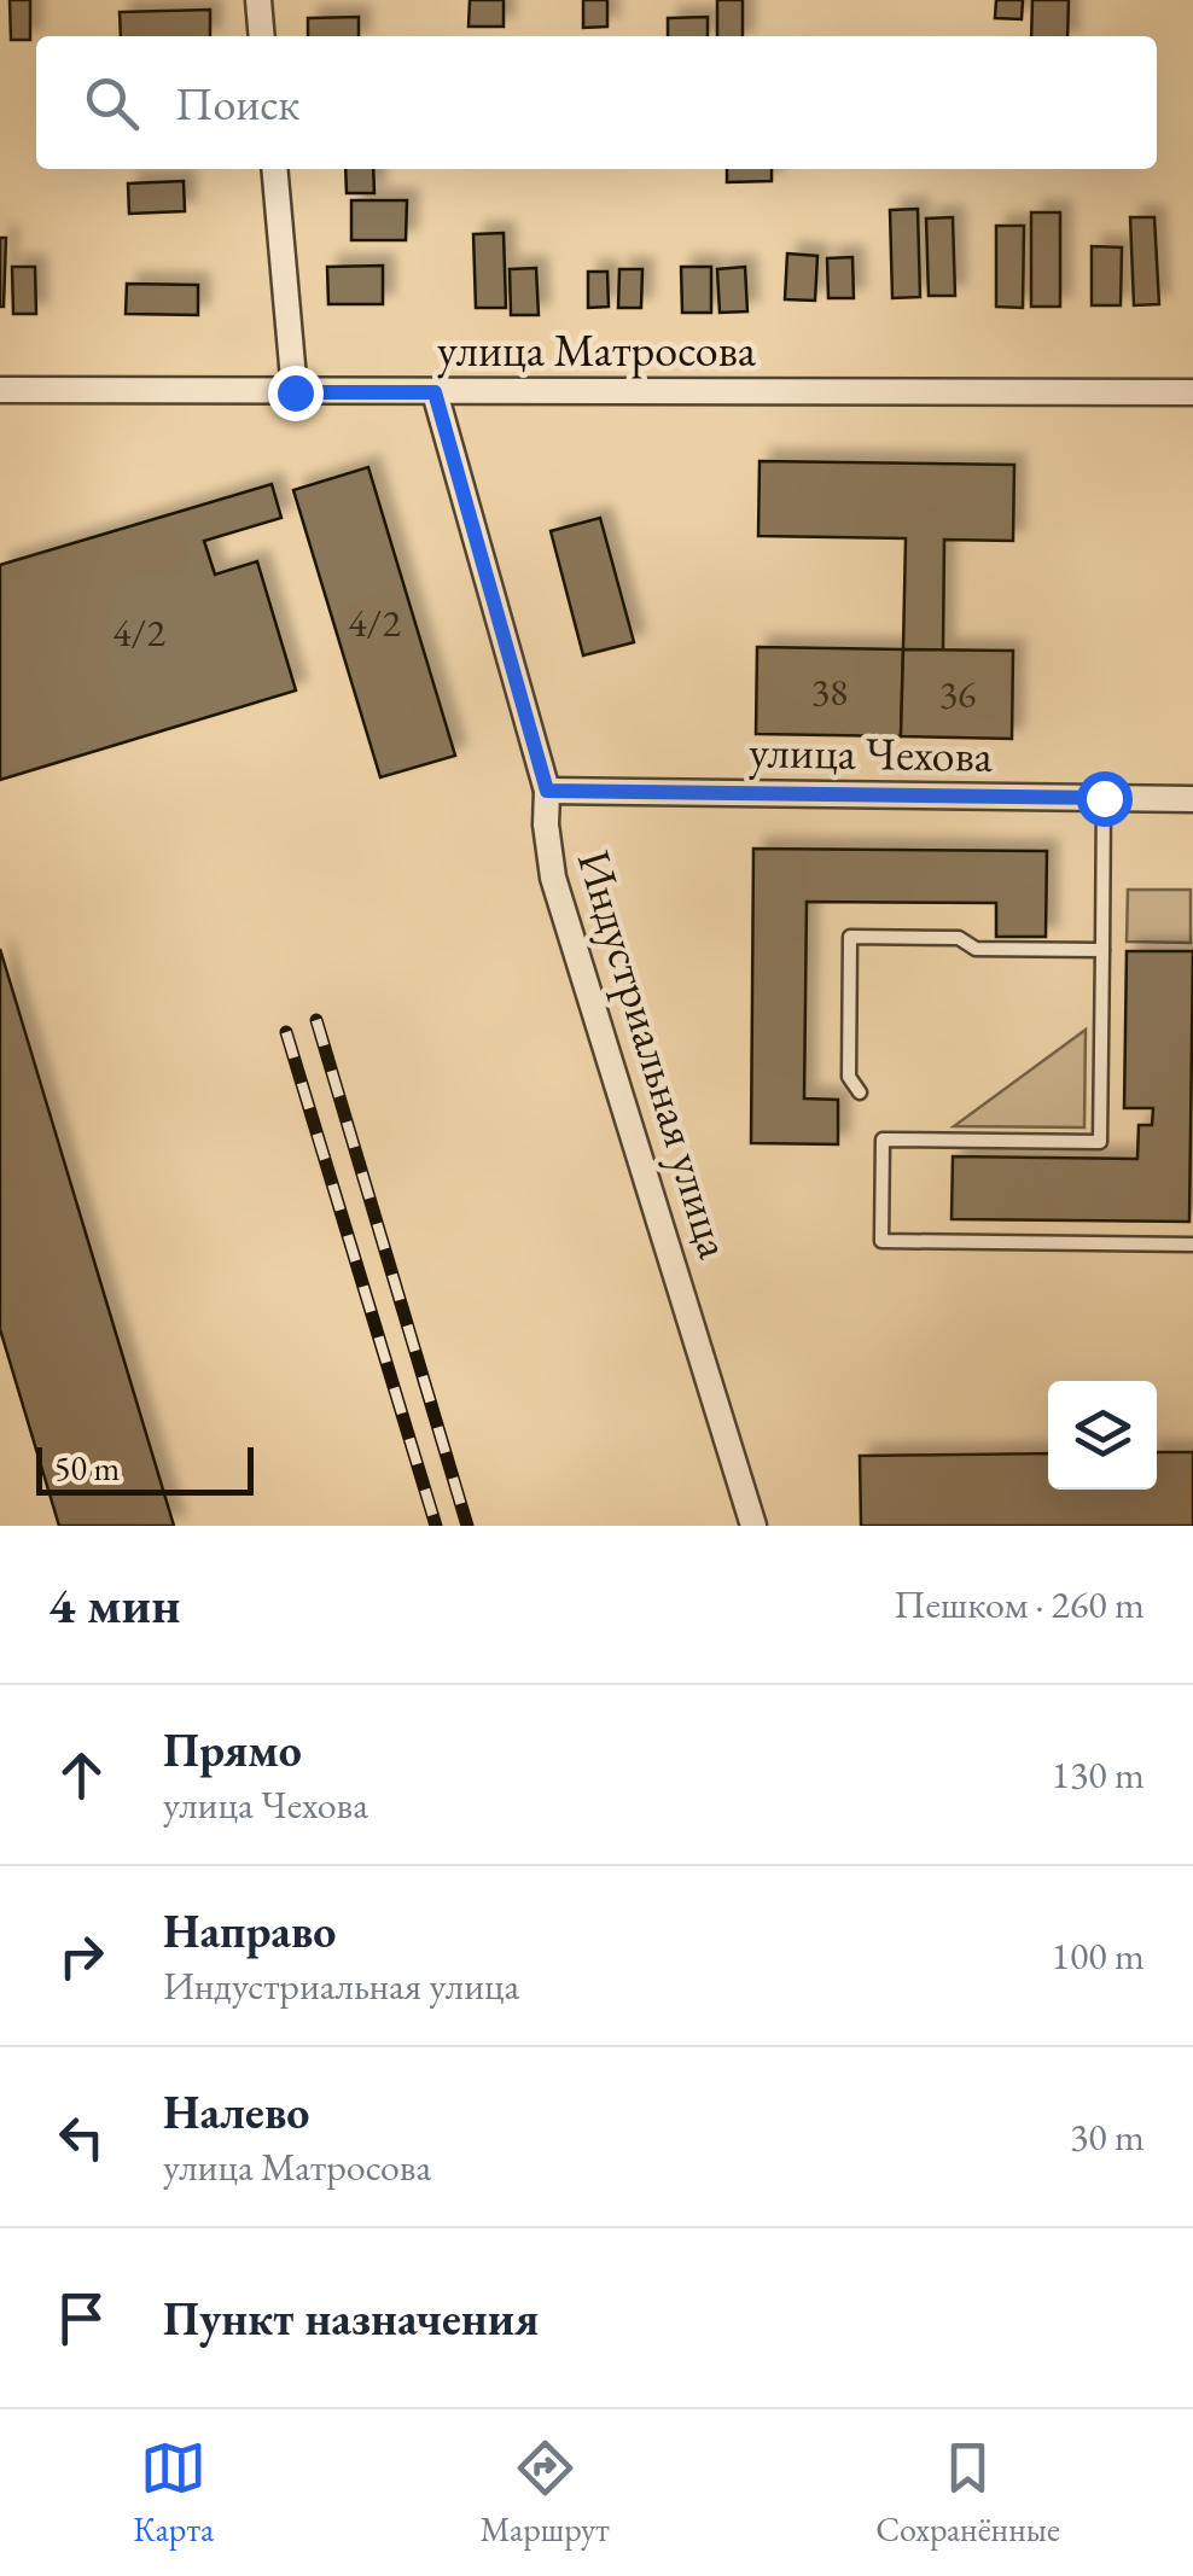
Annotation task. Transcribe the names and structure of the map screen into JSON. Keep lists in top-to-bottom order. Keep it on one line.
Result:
{"streets":{"street":["улица Матросова","улица Чехова","Индустриальная улица"]},"crossings":[["улица Матросова","Индустриальная улица"],["улица Чехова","Индустриальная улица"]],"house_numbers":["4/2","4/2","38","36"],"scale_bar":"50 m","page":{"search":"Поиск","scale":"50 m","heading":["4 мин","Пешком · 260 m"],"list":[["Прямо","улица Чехова","130 m"],["Направо","Индустриальная улица","100 m"],["Налево","улица Матросова","30 m"],"Пункт назначения"],"nav":["Карта","Маршрут","Сохранённые"]}}
